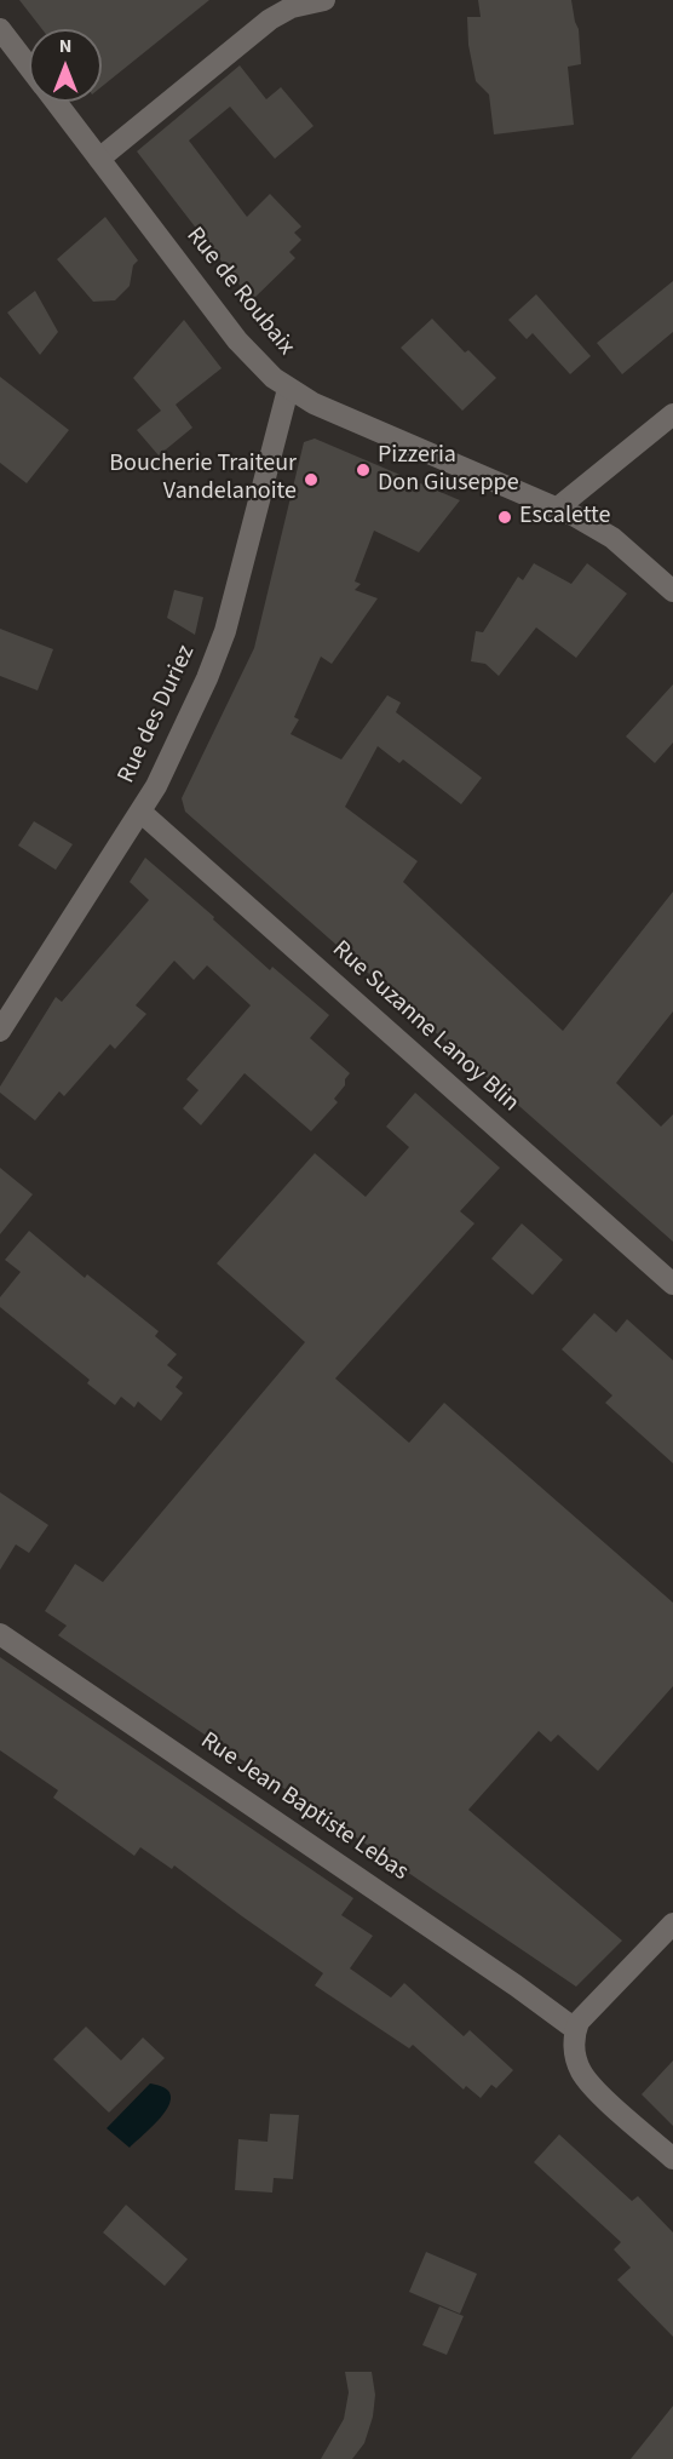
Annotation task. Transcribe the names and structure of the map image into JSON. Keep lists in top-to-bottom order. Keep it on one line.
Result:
{"streets":{"street":["Rue de Roubaix","Rue des Duriez","Rue Suzanne Lanoy Blin","Rue Jean Baptiste Lebas"]},"crossings":[["Rue de Roubaix","Rue des Duriez"],["Rue des Duriez","Rue Suzanne Lanoy Blin"]],"places":["Pizzeria Don Giuseppe","Boucherie Traiteur Vandelanoite","Escalette"],"north":"top"}
